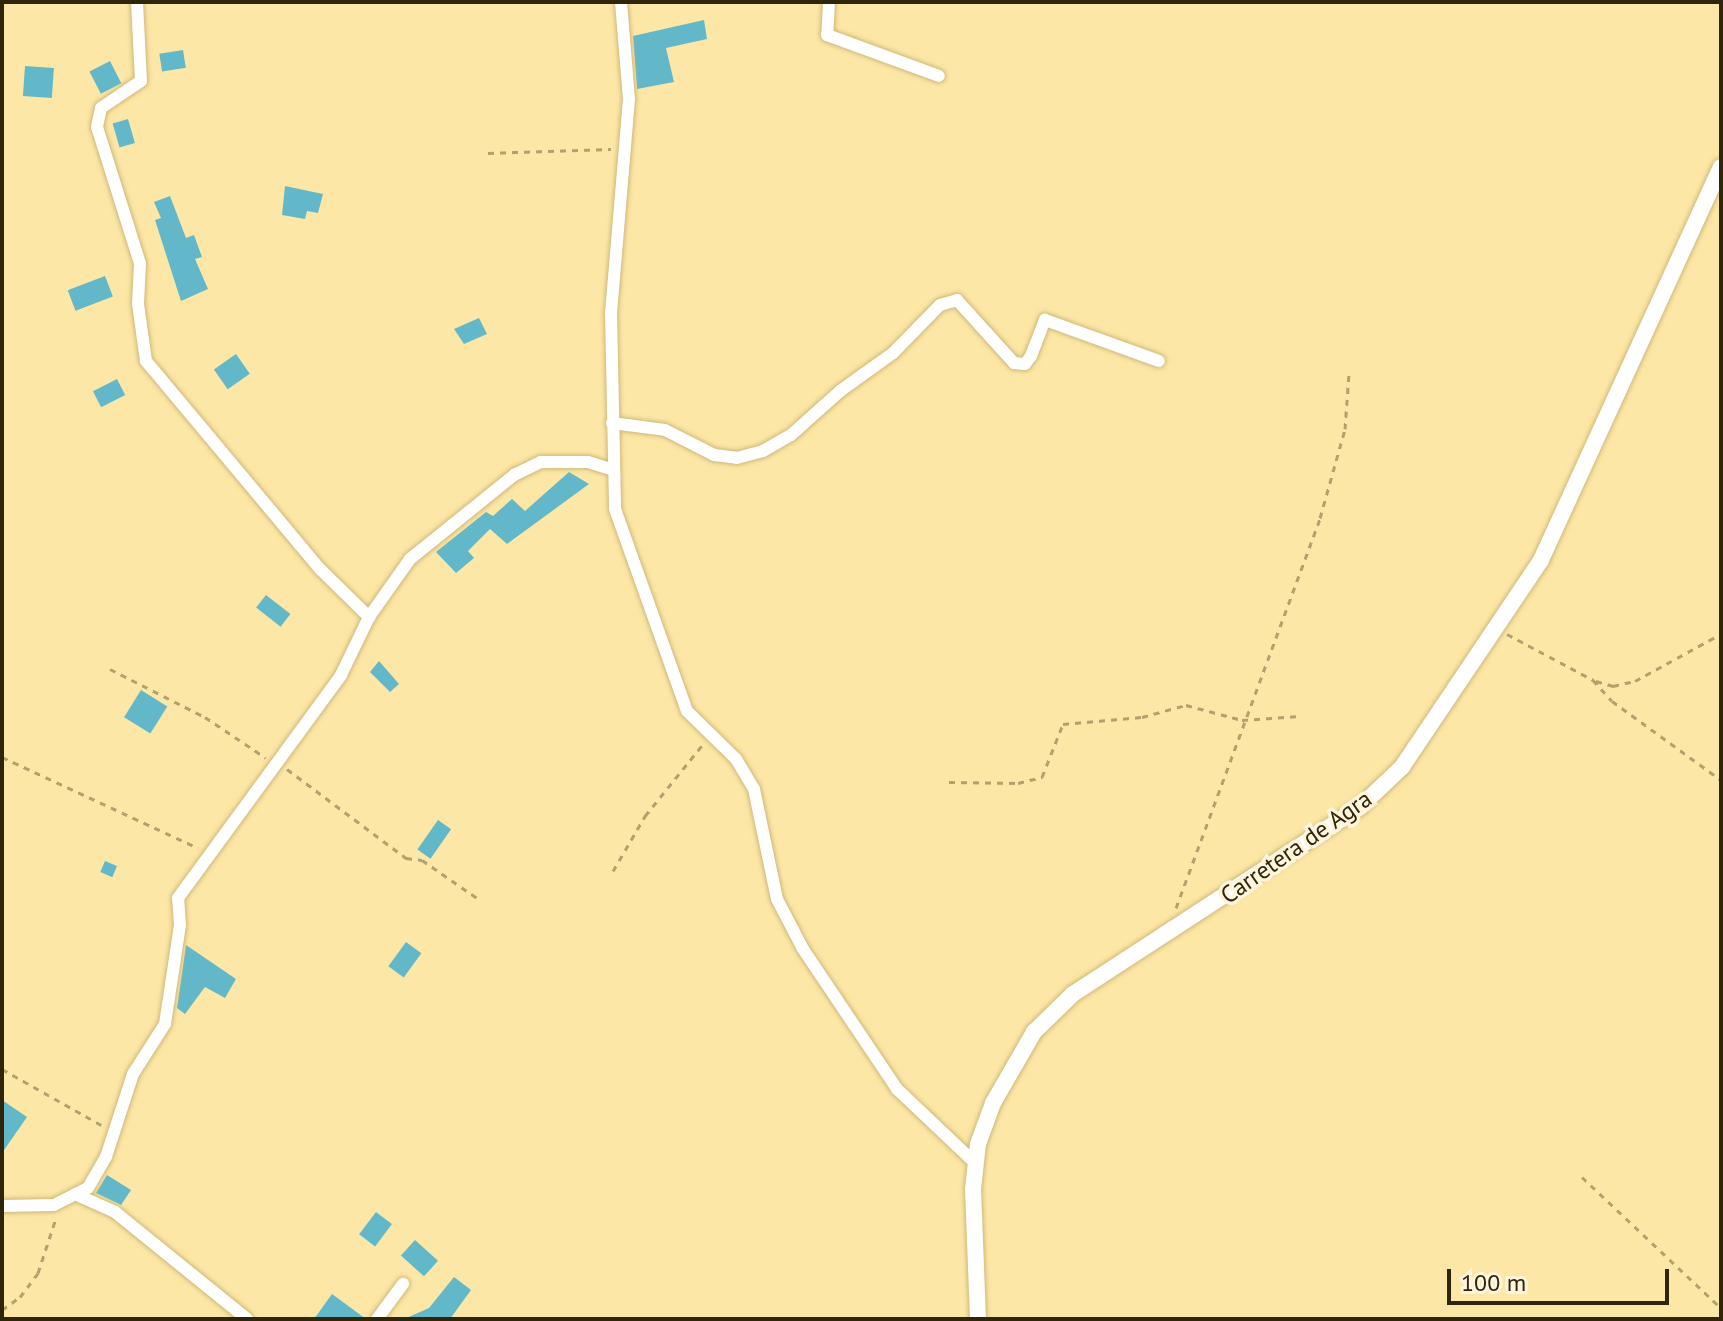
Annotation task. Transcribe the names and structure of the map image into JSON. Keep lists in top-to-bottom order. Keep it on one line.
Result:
{"streets":{"street":["Carretera de Agra"]},"scale_bar":"100 m"}
